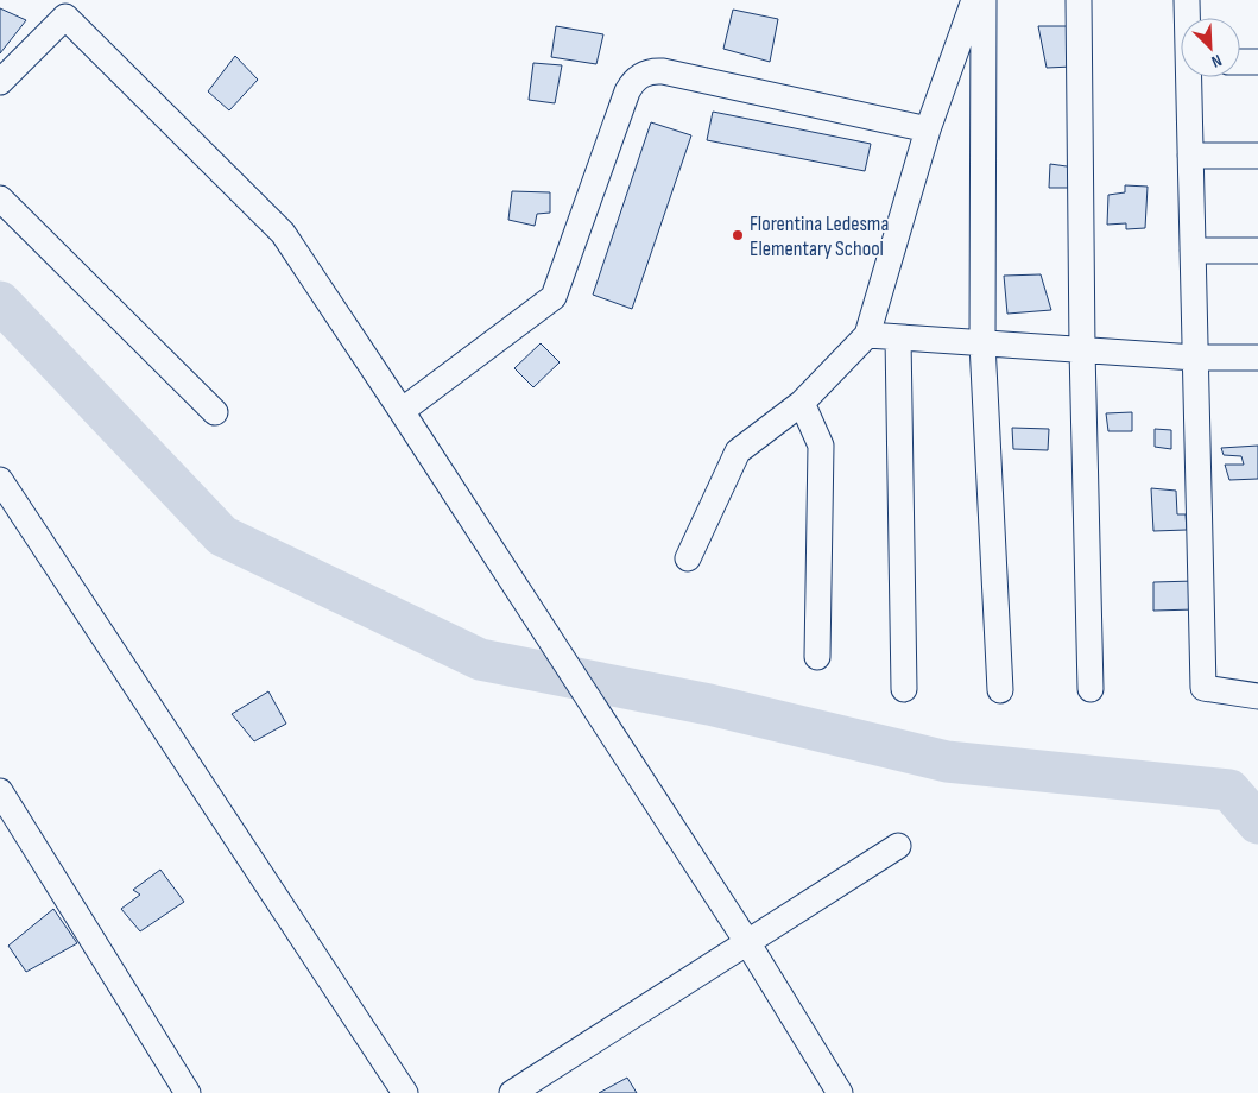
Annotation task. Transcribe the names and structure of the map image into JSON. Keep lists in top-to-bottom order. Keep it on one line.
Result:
{"places":["Florentina Ledesma Elementary School"],"north":"bottom right"}
